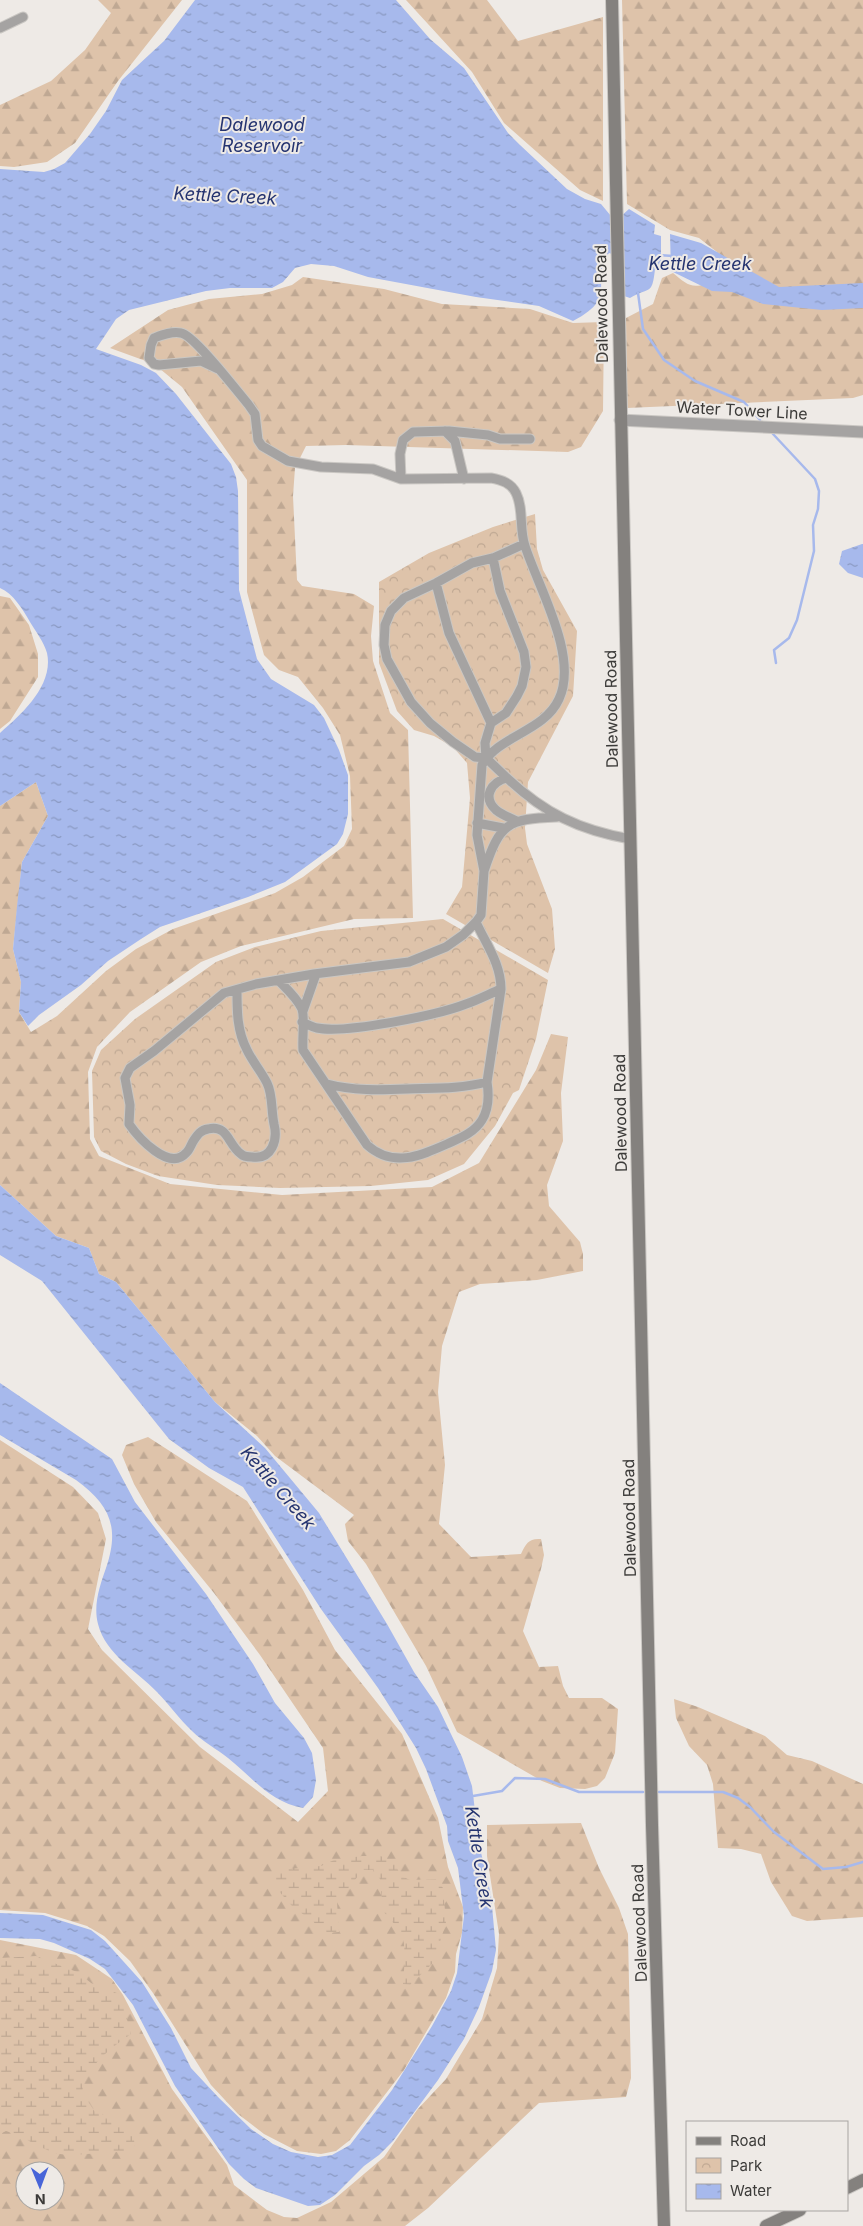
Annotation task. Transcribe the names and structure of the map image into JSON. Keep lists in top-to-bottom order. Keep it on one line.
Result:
{"streets":{"main road":["Dalewood Road"],"street":["Water Tower Line"]},"crossings":[["Dalewood Road","Water Tower Line"]],"water":["Dalewood Reservoir","Kettle Creek"],"legend":["Road","Park","Water"],"north":"bottom"}
